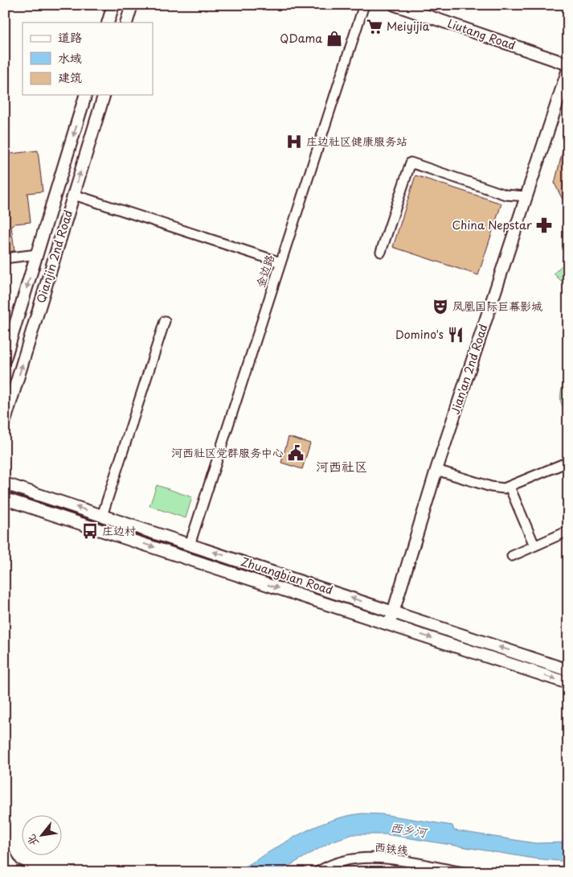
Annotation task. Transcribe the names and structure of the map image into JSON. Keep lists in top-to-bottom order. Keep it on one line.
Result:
{"streets":{"main road":["Liutang Road","Qianjin 2nd Road","Jian'an 2nd Road","Zhuangbian Road"],"street":["金边路","西铁线"]},"crossings":[["金边路","Zhuangbian Road"],["Jian'an 2nd Road","Zhuangbian Road"]],"districts":["河西社区"],"water":["西乡河"],"places":{"supermarket":["Meiyijia"],"shop":["QDama"],"hospital":["庄边社区健康服务站"],"pharmacy":["China Nepstar"],"theatre":["凤凰国际巨幕影城"],"restaurant":["Domino's"],"public building":["河西社区党群服务中心"],"bus stop":["庄边村"]},"legend":["道路","水域","建筑"],"north":"bottom left"}
